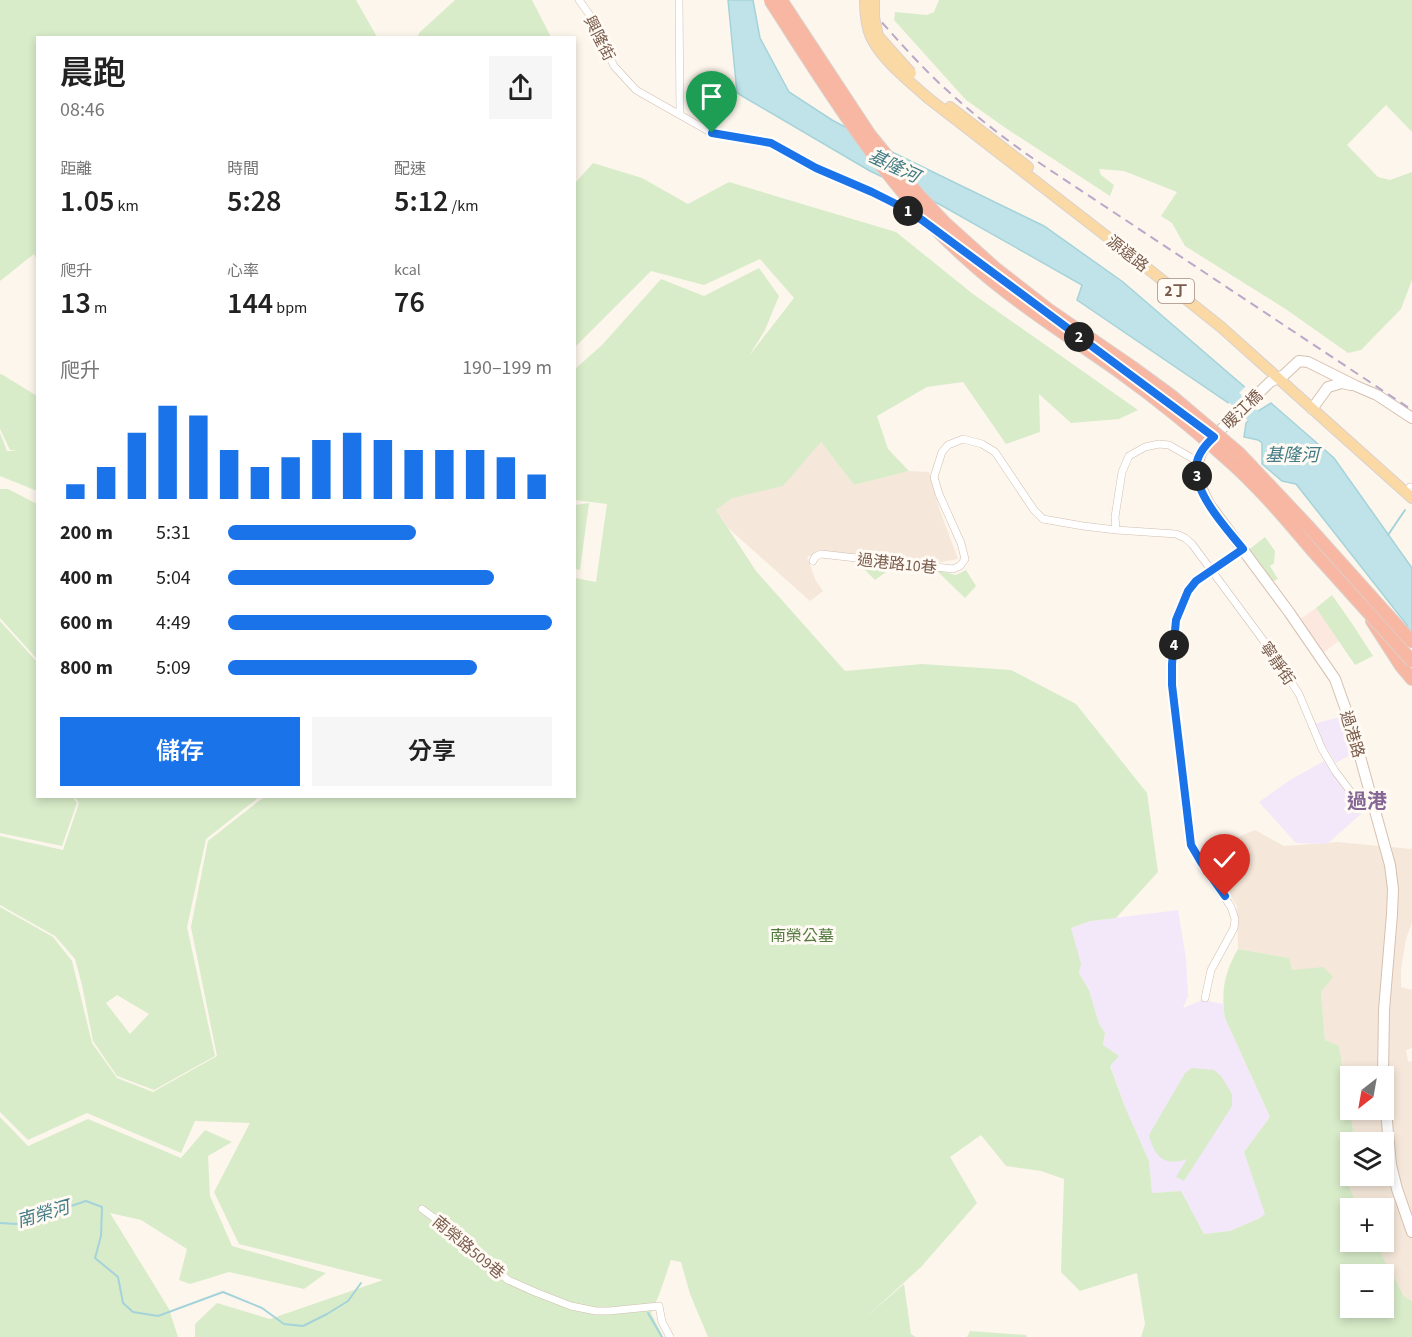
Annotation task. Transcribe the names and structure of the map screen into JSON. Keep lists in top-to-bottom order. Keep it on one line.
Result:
{"streets":{"main road":["源遠路","2丁"],"street":["興隆街","暖江橋","過港路10巷","寧靜街","過港路","南榮路509巷"]},"crossings":[["興隆街","暖江橋"],["源遠路","暖江橋"],["過港路10巷","寧靜街"],["寧靜街","過港路"]],"districts":["過港"],"water":["基隆河","南榮河"],"parks":["南榮公墓"],"north":"bottom left","page":{"heading":["晨跑","08:46"],"stats":[["距離","1.05 km"],["時間","5:28"],["配速","5:12 /km"],["爬升","13 m"],["心率","144 bpm"],["kcal","76"]],"pins":["1","2","3","4"],"chart":["爬升","190–199 m"],"list":[{"name":"200 m","note":"5:31"},{"name":"400 m","note":"5:04"},{"name":"600 m","note":"4:49"},{"name":"800 m","note":"5:09"}],"buttons":["儲存","分享"],"map_buttons":["+","−"]}}
